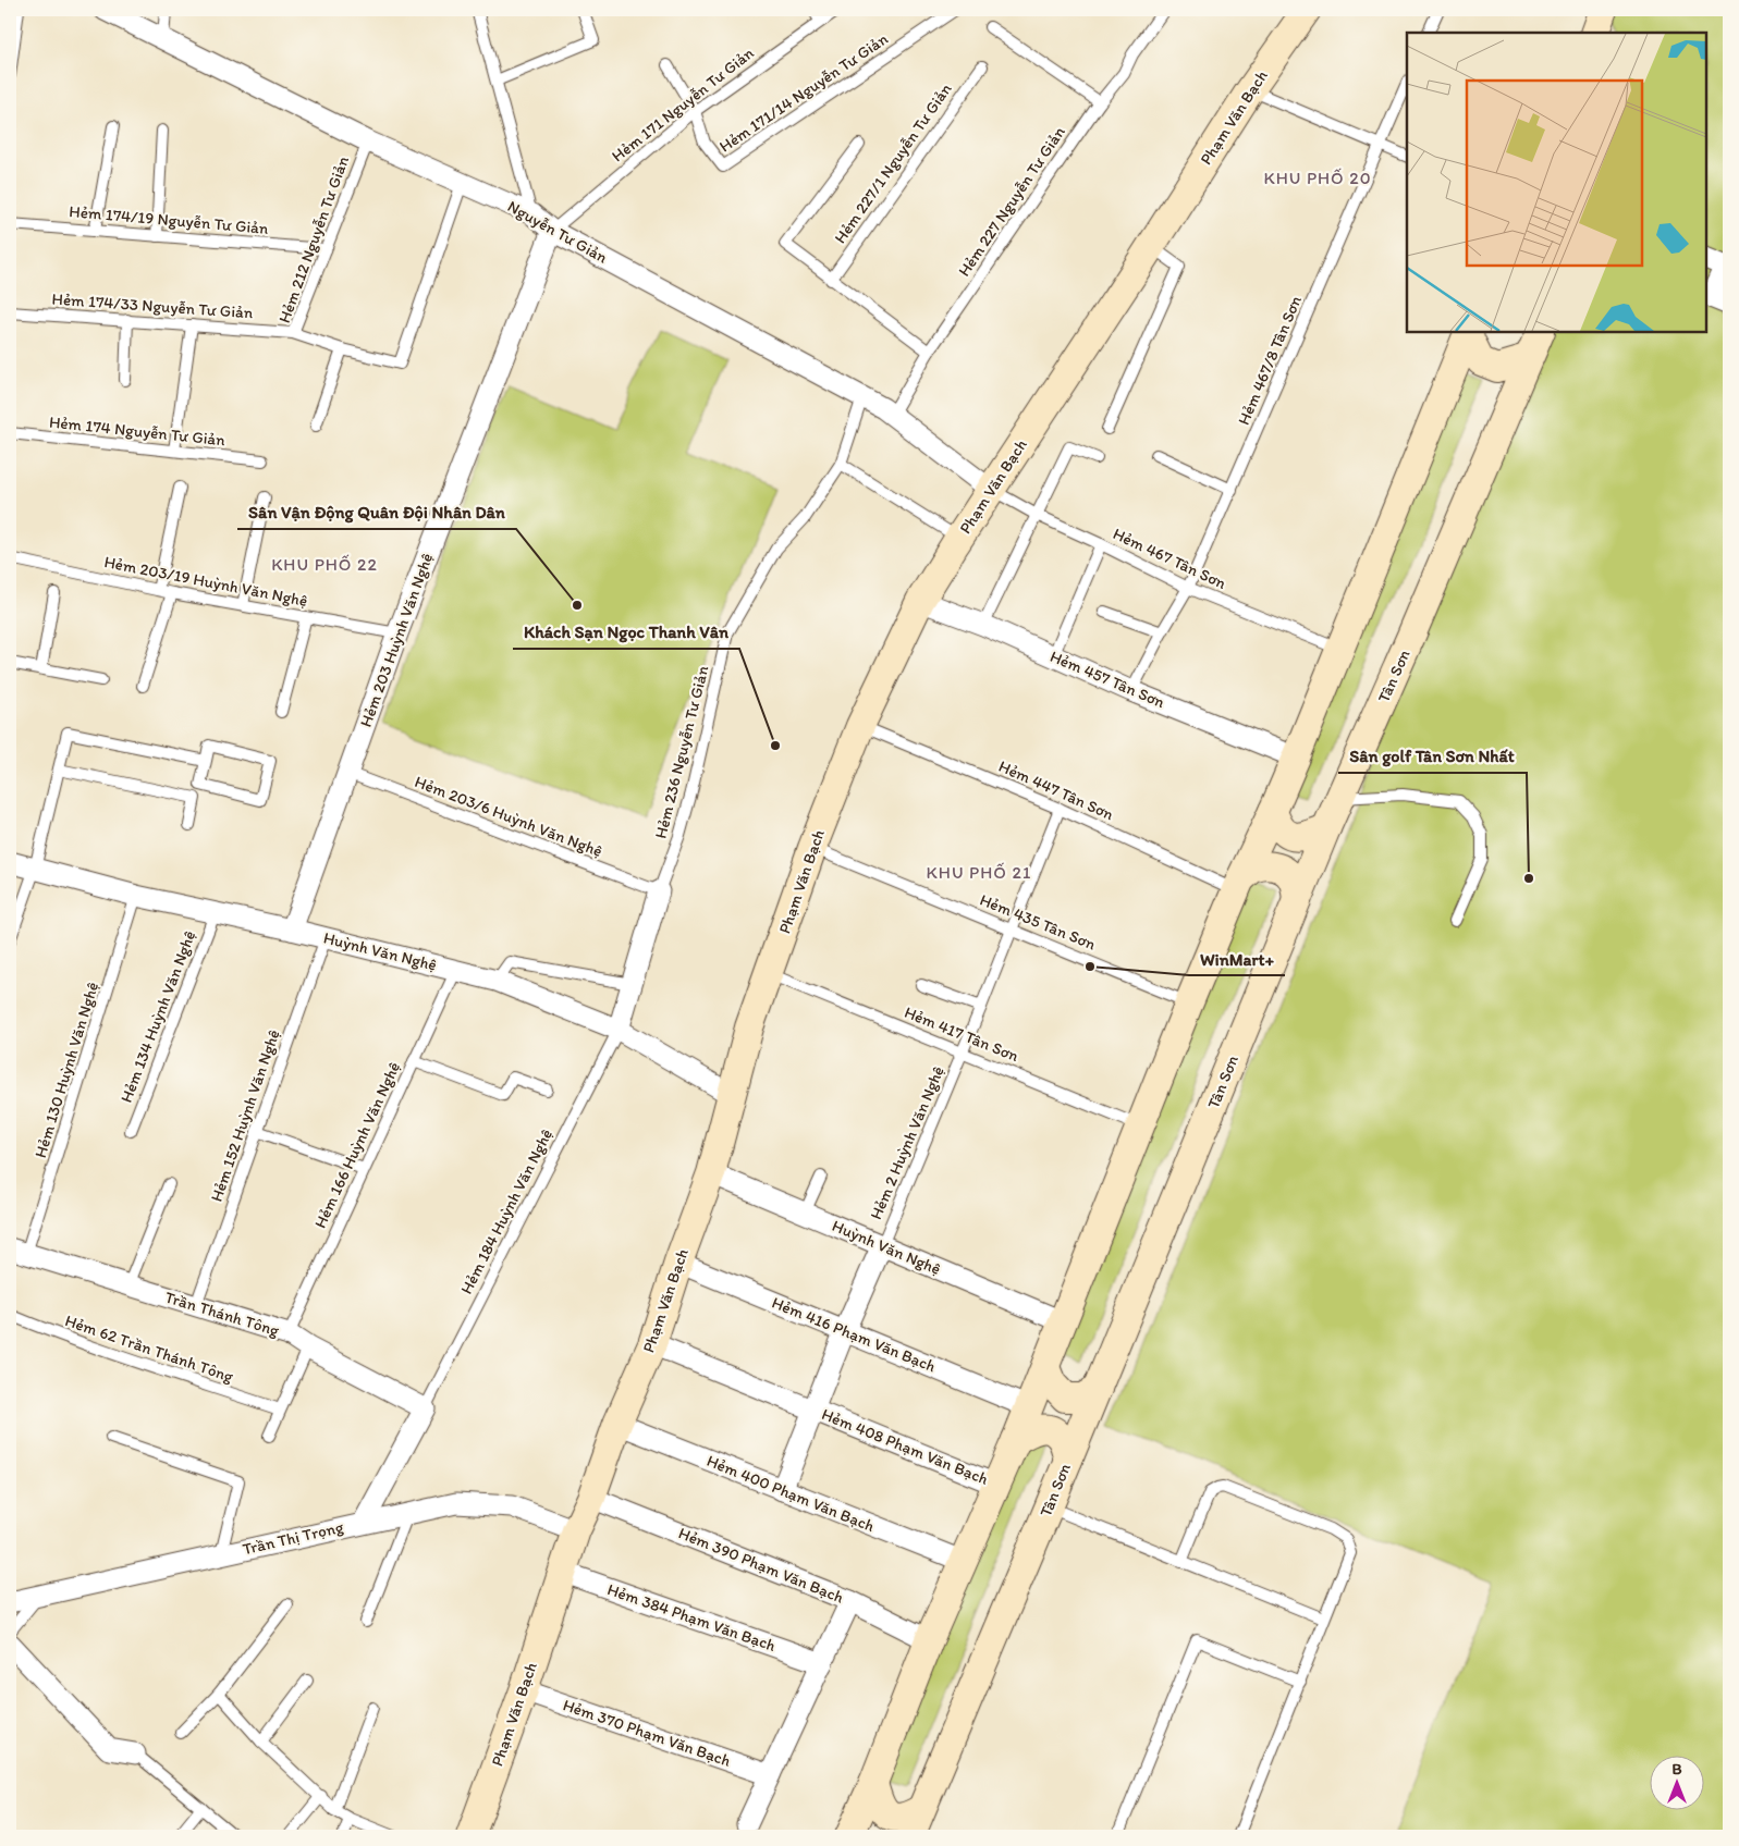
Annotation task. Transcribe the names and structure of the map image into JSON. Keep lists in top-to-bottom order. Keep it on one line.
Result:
{"streets":{"street":["Phạm Văn Bạch","Nguyễn Tư Giản","Hẻm 203 Huỳnh Văn Nghệ","Tân Sơn","Hẻm 457 Tân Sơn","Huỳnh Văn Nghệ","Trần Thánh Tông","Hẻm 416 Phạm Văn Bạch","Hẻm 408 Phạm Văn Bạch","Hẻm 400 Phạm Văn Bạch","Trần Thị Trọng","Hẻm 390 Phạm Văn Bạch","Hẻm 384 Phạm Văn Bạch","Hẻm 370 Phạm Văn Bạch"],"lane":["Hẻm 171/14 Nguyễn Tư Giản","Hẻm 171 Nguyễn Tư Giản","Hẻm 227/1 Nguyễn Tư Giản","Hẻm 227 Nguyễn Tư Giản","Hẻm 174/19 Nguyễn Tư Giản","Hẻm 212 Nguyễn Tư Giản","Hẻm 174/33 Nguyễn Tư Giản","Hẻm 467/8 Tân Sơn","Hẻm 174 Nguyễn Tư Giản","Hẻm 467 Tân Sơn","Hẻm 203/19 Huỳnh Văn Nghệ","Hẻm 236 Nguyễn Tư Giản","Hẻm 447 Tân Sơn","Hẻm 203/6 Huỳnh Văn Nghệ","Hẻm 435 Tân Sơn","Hẻm 134 Huỳnh Văn Nghệ","Hẻm 417 Tân Sơn","Hẻm 130 Huỳnh Văn Nghệ","Hẻm 152 Huỳnh Văn Nghệ","Hẻm 2 Huỳnh Văn Nghệ","Hẻm 166 Huỳnh Văn Nghệ","Hẻm 184 Huỳnh Văn Nghệ","Hẻm 62 Trần Thánh Tông"]},"crossings":[["Hẻm 171/14 Nguyễn Tư Giản","Hẻm 171 Nguyễn Tư Giản"],["Hẻm 171 Nguyễn Tư Giản","Nguyễn Tư Giản"],["Hẻm 171 Nguyễn Tư Giản","Hẻm 203 Huỳnh Văn Nghệ"],["Phạm Văn Bạch","Nguyễn Tư Giản"],["Phạm Văn Bạch","Hẻm 467 Tân Sơn"],["Phạm Văn Bạch","Hẻm 457 Tân Sơn"],["Phạm Văn Bạch","Hẻm 447 Tân Sơn"],["Phạm Văn Bạch","Hẻm 435 Tân Sơn"],["Phạm Văn Bạch","Huỳnh Văn Nghệ"],["Phạm Văn Bạch","Hẻm 417 Tân Sơn"],["Phạm Văn Bạch","Hẻm 416 Phạm Văn Bạch"],["Phạm Văn Bạch","Hẻm 408 Phạm Văn Bạch"],["Phạm Văn Bạch","Hẻm 400 Phạm Văn Bạch"],["Phạm Văn Bạch","Trần Thị Trọng"],["Phạm Văn Bạch","Hẻm 390 Phạm Văn Bạch"],["Phạm Văn Bạch","Hẻm 384 Phạm Văn Bạch"],["Phạm Văn Bạch","Hẻm 370 Phạm Văn Bạch"],["Hẻm 227 Nguyễn Tư Giản","Nguyễn Tư Giản"],["Hẻm 174/19 Nguyễn Tư Giản","Hẻm 212 Nguyễn Tư Giản"],["Nguyễn Tư Giản","Hẻm 212 Nguyễn Tư Giản"],["Nguyễn Tư Giản","Hẻm 467 Tân Sơn"],["Nguyễn Tư Giản","Hẻm 203 Huỳnh Văn Nghệ"],["Nguyễn Tư Giản","Hẻm 236 Nguyễn Tư Giản"],["Hẻm 212 Nguyễn Tư Giản","Hẻm 174/33 Nguyễn Tư Giản"],["Hẻm 467/8 Tân Sơn","Hẻm 467 Tân Sơn"],["Hẻm 467/8 Tân Sơn","Hẻm 457 Tân Sơn"],["Hẻm 203/19 Huỳnh Văn Nghệ","Hẻm 203 Huỳnh Văn Nghệ"],["Hẻm 203 Huỳnh Văn Nghệ","Hẻm 203/6 Huỳnh Văn Nghệ"],["Hẻm 203 Huỳnh Văn Nghệ","Huỳnh Văn Nghệ"],["Hẻm 236 Nguyễn Tư Giản","Hẻm 203/6 Huỳnh Văn Nghệ"],["Hẻm 447 Tân Sơn","Hẻm 2 Huỳnh Văn Nghệ"],["Hẻm 435 Tân Sơn","Hẻm 2 Huỳnh Văn Nghệ"],["Huỳnh Văn Nghệ","Hẻm 134 Huỳnh Văn Nghệ"],["Huỳnh Văn Nghệ","Hẻm 130 Huỳnh Văn Nghệ"],["Huỳnh Văn Nghệ","Hẻm 152 Huỳnh Văn Nghệ"],["Huỳnh Văn Nghệ","Hẻm 2 Huỳnh Văn Nghệ"],["Huỳnh Văn Nghệ","Hẻm 166 Huỳnh Văn Nghệ"],["Huỳnh Văn Nghệ","Hẻm 184 Huỳnh Văn Nghệ"],["Hẻm 417 Tân Sơn","Hẻm 2 Huỳnh Văn Nghệ"],["Hẻm 130 Huỳnh Văn Nghệ","Trần Thánh Tông"],["Hẻm 152 Huỳnh Văn Nghệ","Trần Thánh Tông"],["Hẻm 166 Huỳnh Văn Nghệ","Trần Thánh Tông"],["Hẻm 184 Huỳnh Văn Nghệ","Trần Thánh Tông"],["Hẻm 408 Phạm Văn Bạch","Hẻm 400 Phạm Văn Bạch"]],"districts":["KHU PHỐ 20","KHU PHỐ 22","KHU PHỐ 21"],"places":["Sân Vận Động Quân Đội Nhân Dân","Khách Sạn Ngọc Thanh Vân","Sân golf Tân Sơn Nhất","WinMart+"],"north":"top"}
